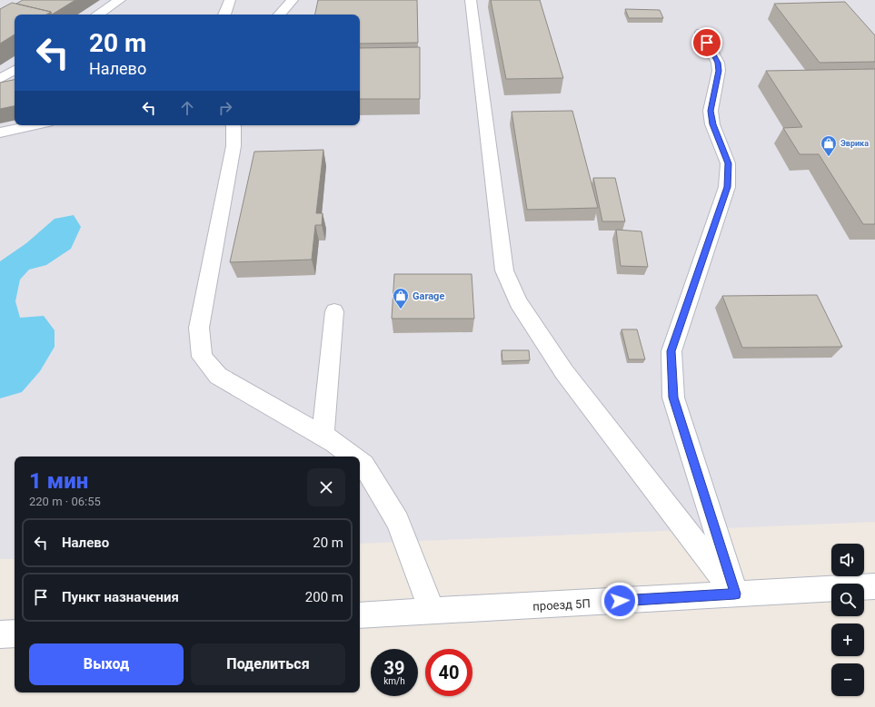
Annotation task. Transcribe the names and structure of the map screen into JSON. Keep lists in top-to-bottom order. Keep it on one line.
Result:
{"streets":{"street":["проезд 5П"]},"places":{"shop":["Эврика","Garage"]},"page":{"turn":["20 m","Налево"],"heading":["1 мин","220 m · 06:55"],"list":[{"name":"Налево","value":"20 m"},{"name":"Пункт назначения","value":"200 m"}],"map_buttons":["+","−"],"buttons":["Выход","Поделиться"],"speed":"39 km/h","limit":"40"}}
